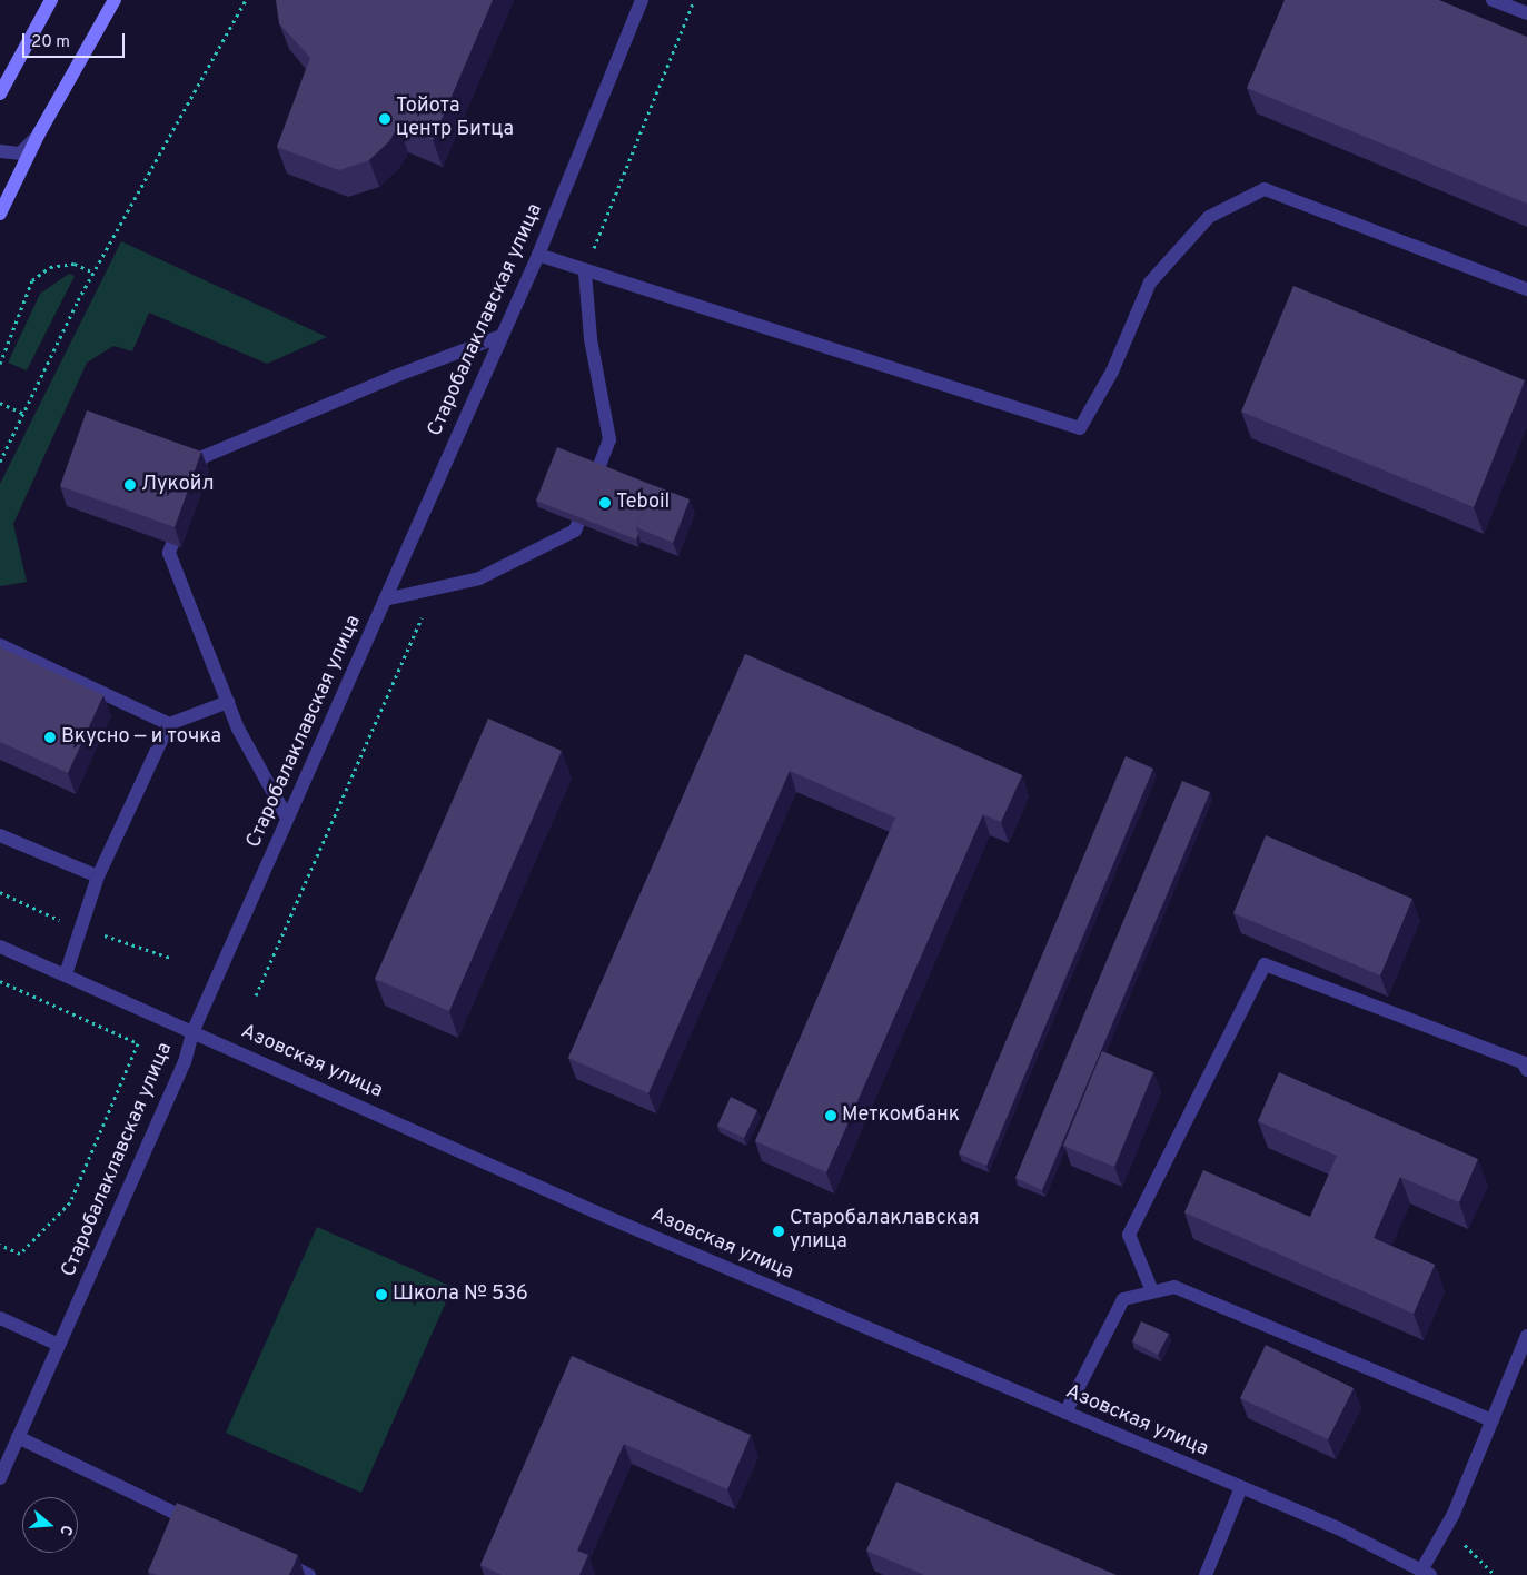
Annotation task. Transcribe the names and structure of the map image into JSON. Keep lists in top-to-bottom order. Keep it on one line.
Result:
{"streets":{"street":["Старобалаклавская улица","Азовская улица"]},"crossings":[["Старобалаклавская улица","Азовская улица"]],"places":["Тойота центр Битца","Лукойл","Teboil","Вкусно — и точка","Меткомбанк","Старобалаклавская улица","Школа № 536"],"scale_bar":"20 m","north":"right"}
